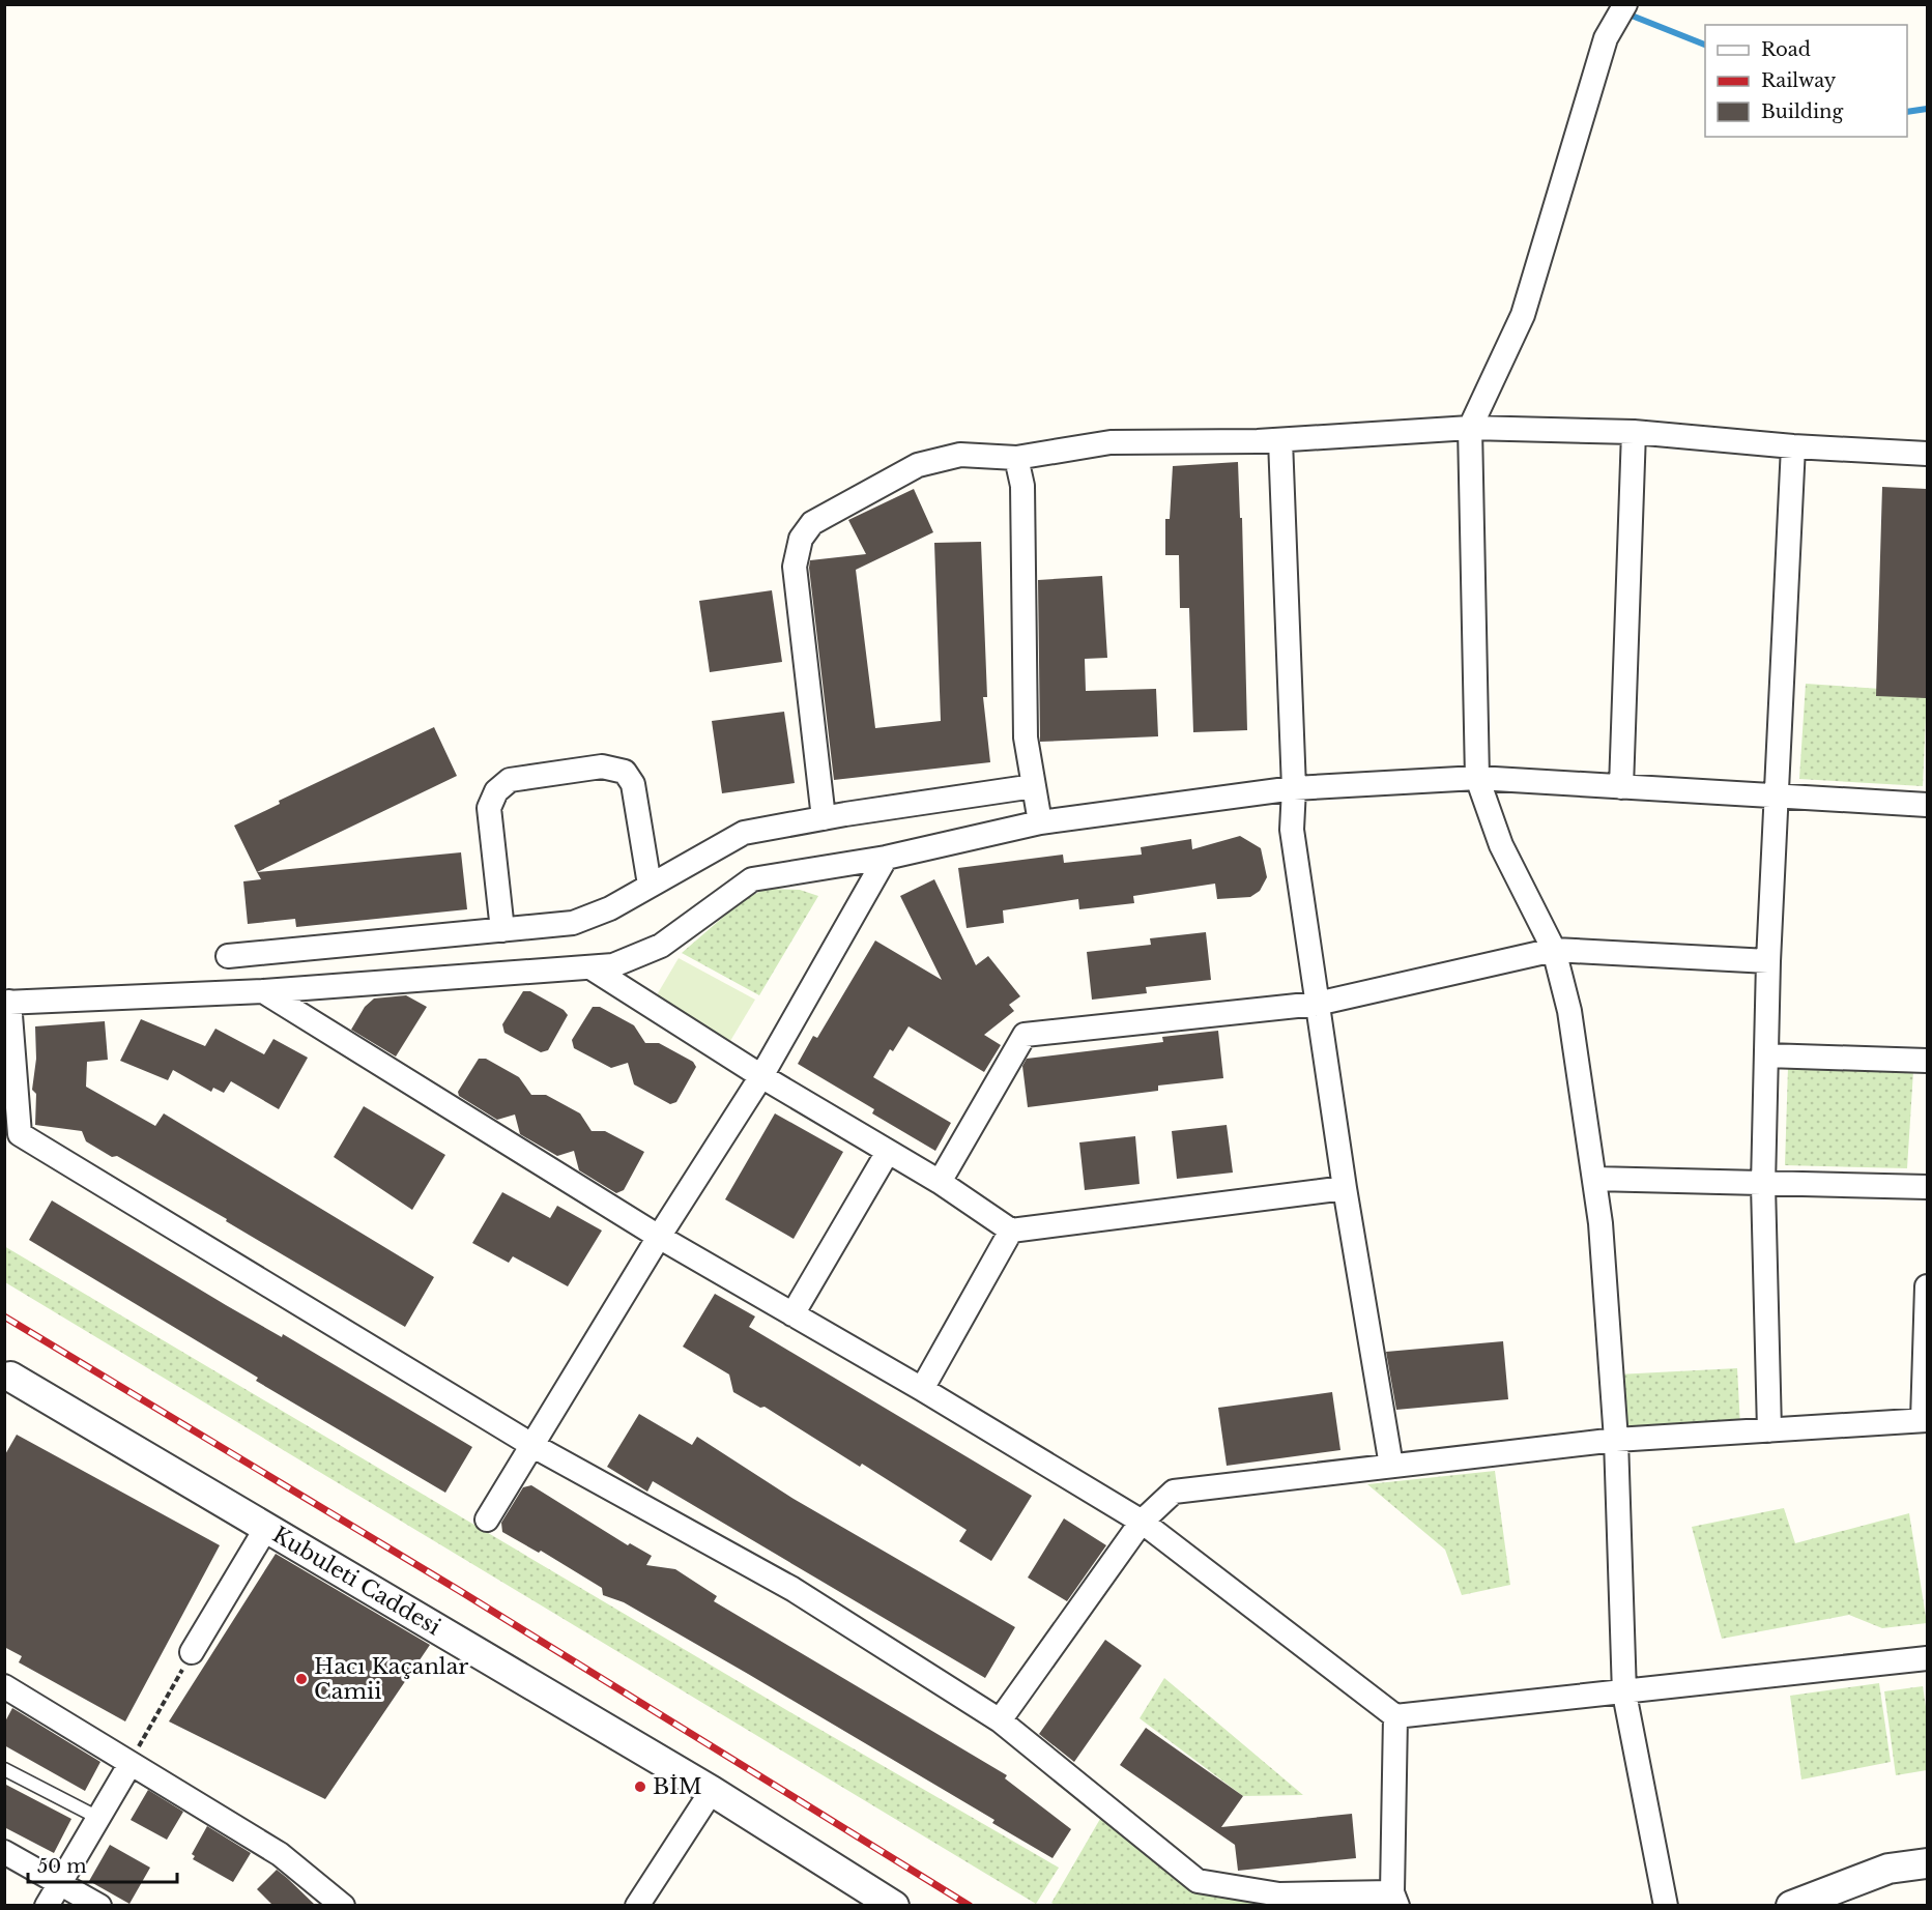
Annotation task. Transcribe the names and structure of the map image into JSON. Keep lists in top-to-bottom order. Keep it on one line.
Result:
{"streets":{"street":["Kubuleti Caddesi"]},"places":["Hacı Kaçanlar Camii","BİM"],"legend":["Road","Railway","Building"],"scale_bar":"50 m"}
